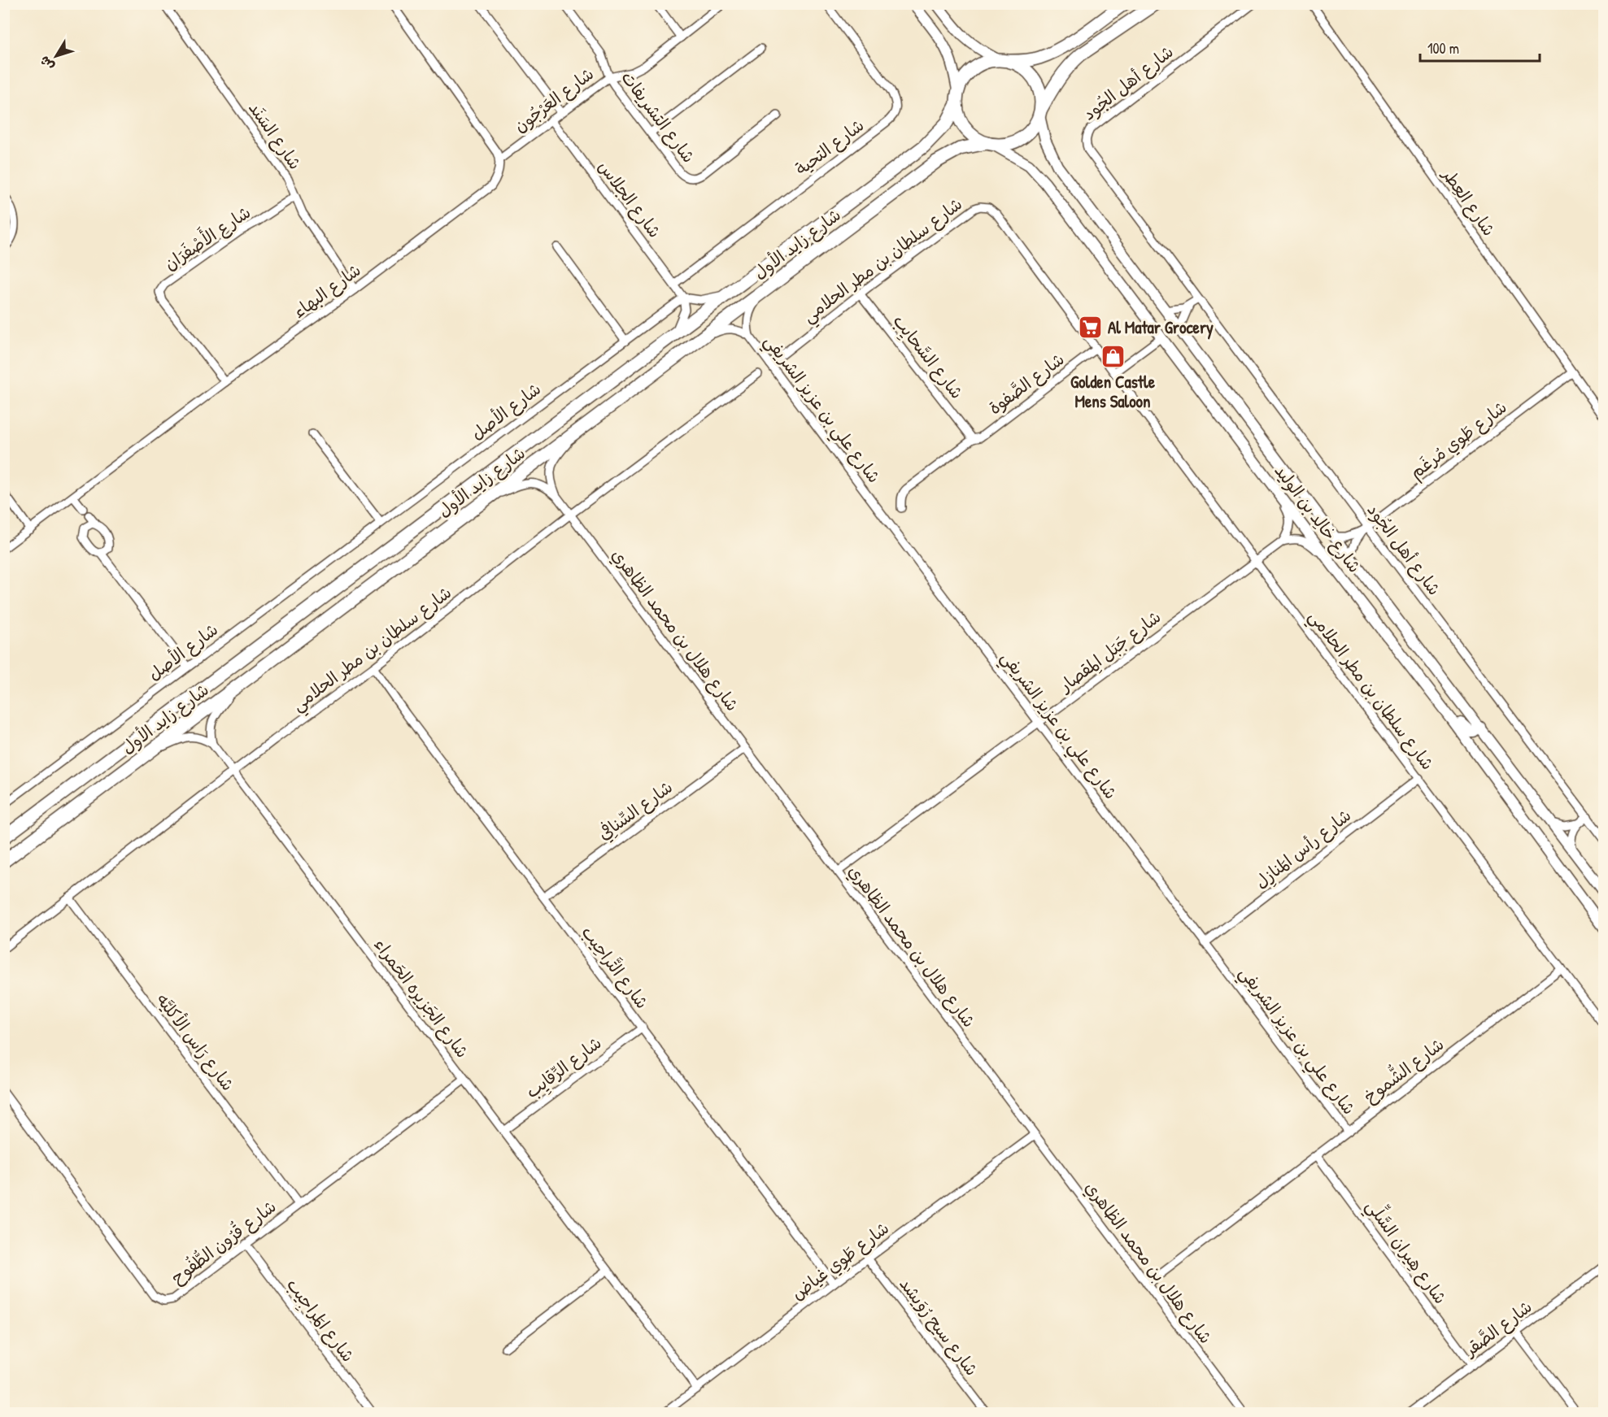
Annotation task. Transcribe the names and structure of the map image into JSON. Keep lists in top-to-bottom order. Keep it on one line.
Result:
{"streets":{"main road":["شارع زايد الأول"],"street":["شارع أهل الجُود","شارع العَرْجُون","شارع التشريفات","شارع السَنَد","شارع التحية","شارع الجلاس","شارع العِطر","شارع الأَصْفَرَان","شارع سلطان بن مطر الحلامي","شارع البهاء","شارع السَّحايِب","شارع الصَّفوة","شارع علي بن عزيز الشريفي","شارع الأصل","شارع طَوي مُرغَم","شارع خالِد بن الوليد","شارع هلال بن محمد الظاهري","شارع جَبَل المِقصار","شارع السِّنافِي","شارع رأس المَنازِل","شارع التَّراحِيب","شارع الجَزيره الحَمراء","شارع رَاس الأكليَّه","شارع الرِّقايِب","شارع الشُّموخ","شارع قُرُون الطُّفُوح","شارع هِيران السَّلِّي","شارع طَوِي غياض","شارع المَراجِيب","شارع سيح رُوَيشد","شارع الصَّقر"]},"crossings":[["شارع أهل الجُود","شارع طَوي مُرغَم"],["شارع العَرْجُون","شارع التشريفات"],["شارع العَرْجُون","شارع الجلاس"],["شارع العَرْجُون","شارع البهاء"],["شارع السَنَد","شارع الأَصْفَرَان"],["شارع السَنَد","شارع البهاء"],["شارع التحية","شارع الجلاس"],["شارع الجلاس","شارع الأصل"],["شارع العِطر","شارع طَوي مُرغَم"],["شارع الأَصْفَرَان","شارع البهاء"],["شارع زايد الأول","شارع علي بن عزيز الشريفي"],["شارع زايد الأول","شارع خالِد بن الوليد"],["شارع زايد الأول","شارع هلال بن محمد الظاهري"],["شارع سلطان بن مطر الحلامي","شارع السَّحايِب"],["شارع سلطان بن مطر الحلامي","شارع الصَّفوة"],["شارع سلطان بن مطر الحلامي","شارع علي بن عزيز الشريفي"],["شارع سلطان بن مطر الحلامي","شارع هلال بن محمد الظاهري"],["شارع سلطان بن مطر الحلامي","شارع جَبَل المِقصار"],["شارع سلطان بن مطر الحلامي","شارع رأس المَنازِل"],["شارع سلطان بن مطر الحلامي","شارع التَّراحِيب"],["شارع سلطان بن مطر الحلامي","شارع الجَزيره الحَمراء"],["شارع سلطان بن مطر الحلامي","شارع رَاس الأكليَّه"],["شارع سلطان بن مطر الحلامي","شارع الشُّموخ"],["شارع السَّحايِب","شارع الصَّفوة"],["شارع علي بن عزيز الشريفي","شارع جَبَل المِقصار"],["شارع علي بن عزيز الشريفي","شارع رأس المَنازِل"],["شارع علي بن عزيز الشريفي","شارع الشُّموخ"],["شارع طَوي مُرغَم","شارع خالِد بن الوليد"],["شارع هلال بن محمد الظاهري","شارع جَبَل المِقصار"],["شارع هلال بن محمد الظاهري","شارع السِّنافِي"],["شارع هلال بن محمد الظاهري","شارع الشُّموخ"],["شارع هلال بن محمد الظاهري","شارع طَوِي غياض"],["شارع السِّنافِي","شارع التَّراحِيب"],["شارع التَّراحِيب","شارع الرِّقايِب"],["شارع التَّراحِيب","شارع طَوِي غياض"],["شارع الجَزيره الحَمراء","شارع الرِّقايِب"],["شارع الجَزيره الحَمراء","شارع قُرُون الطُّفُوح"],["شارع الجَزيره الحَمراء","شارع طَوِي غياض"],["شارع رَاس الأكليَّه","شارع قُرُون الطُّفُوح"],["شارع الشُّموخ","شارع هِيران السَّلِّي"],["شارع قُرُون الطُّفُوح","شارع المَراجِيب"],["شارع هِيران السَّلِّي","شارع الصَّقر"],["شارع طَوِي غياض","شارع سيح رُوَيشد"]],"places":{"supermarket":["Al Matar Grocery"],"shop":["Golden Castle Mens Saloon"]},"scale_bar":"100 m","north":"bottom left"}
